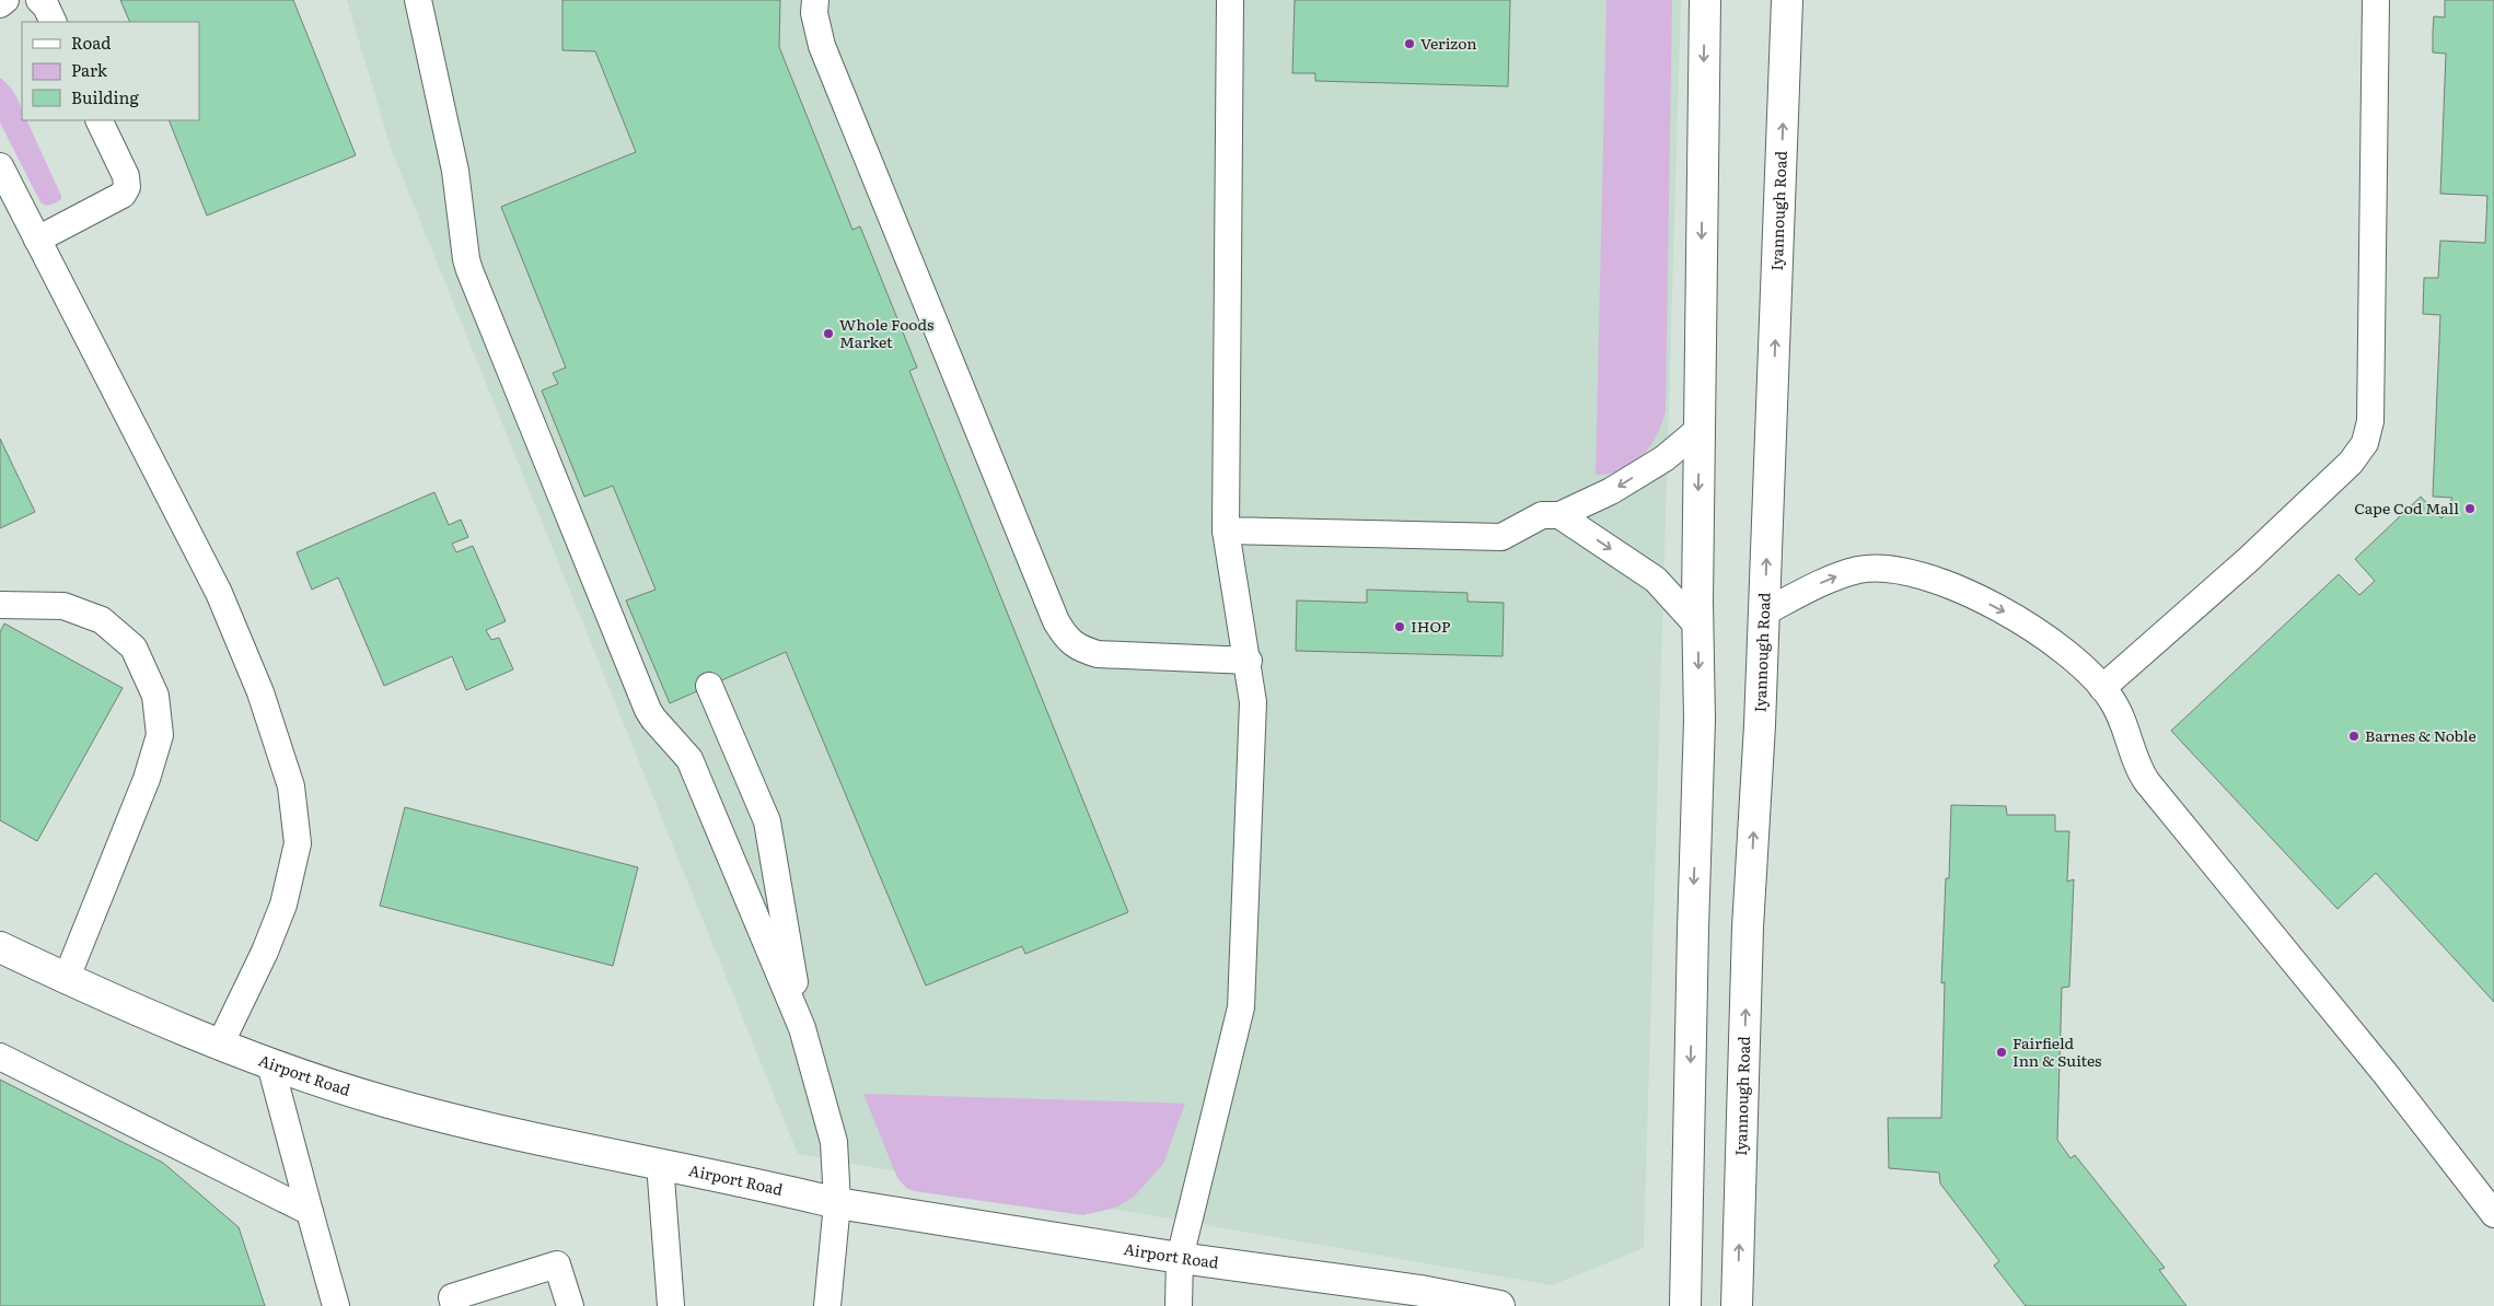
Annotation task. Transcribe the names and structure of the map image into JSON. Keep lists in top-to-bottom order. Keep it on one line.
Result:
{"streets":{"main road":["Iyannough Road","Airport Road"]},"places":["Verizon","Whole Foods Market","Cape Cod Mall","IHOP","Barnes & Noble","Fairfield Inn & Suites"],"legend":["Road","Park","Building"]}
